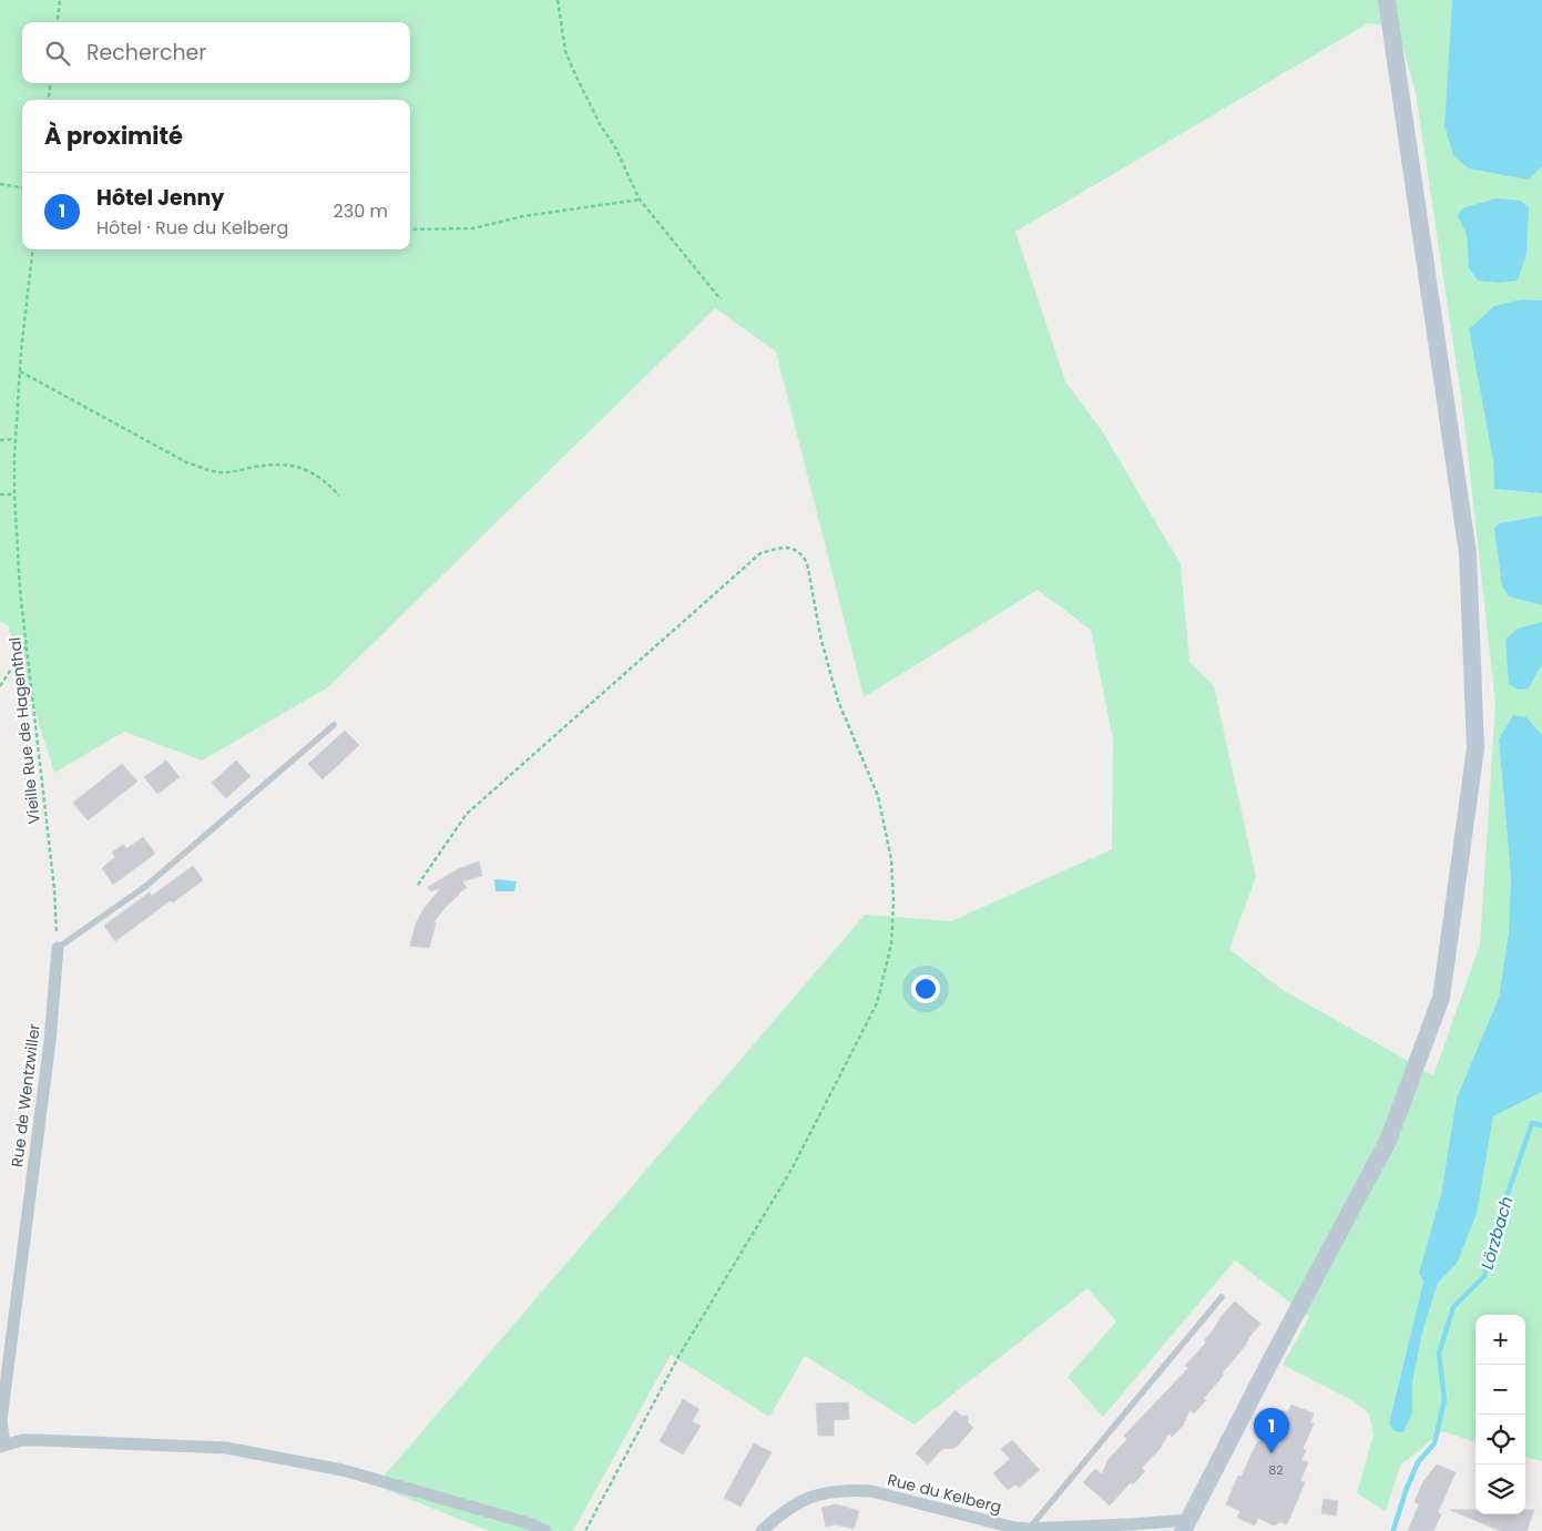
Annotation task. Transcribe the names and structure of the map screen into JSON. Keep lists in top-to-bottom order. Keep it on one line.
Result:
{"streets":{"street":["Rue de Wentzwiller","Rue du Kelberg"],"path":["Vieille Rue de Hagenthal"]},"crossings":[["Vieille Rue de Hagenthal","Rue de Wentzwiller"]],"water":["Lörzbach"],"house_numbers":["82"],"page":{"search":"Rechercher","heading":"À proximité","list":[{"mark":"1","name":"Hôtel Jenny","note":"Hôtel · Rue du Kelberg","value":"230 m"}],"map_buttons":["+","−"],"pins":"1"}}
